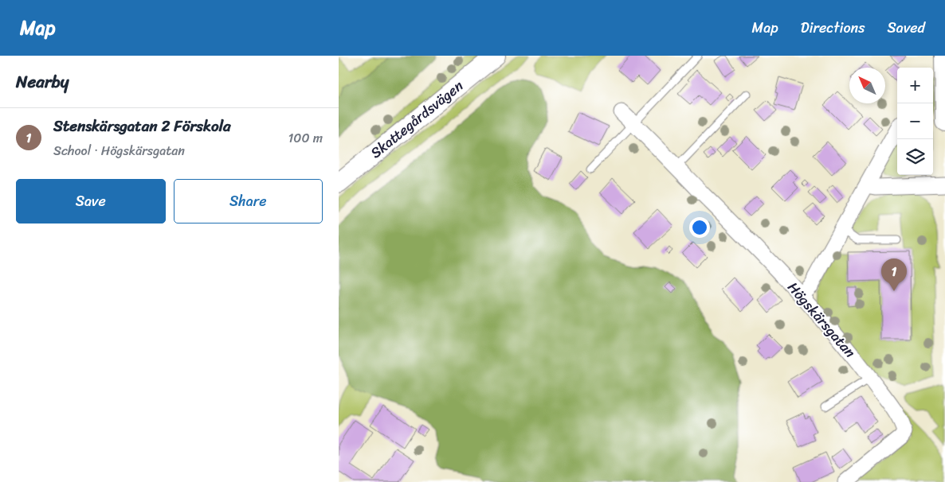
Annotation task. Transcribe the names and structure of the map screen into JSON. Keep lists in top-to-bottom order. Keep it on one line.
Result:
{"streets":{"street":["Skattegårdsvägen","Högskärsgatan"]},"north":"top left","page":{"header":"Map","nav":["Map","Directions","Saved"],"heading":"Nearby","map_buttons":["+","−"],"list":[{"mark":"1","name":"Stenskärsgatan 2 Förskola","note":"School · Högskärsgatan","value":"100 m"}],"buttons":["Save","Share"],"pins":"1"}}
